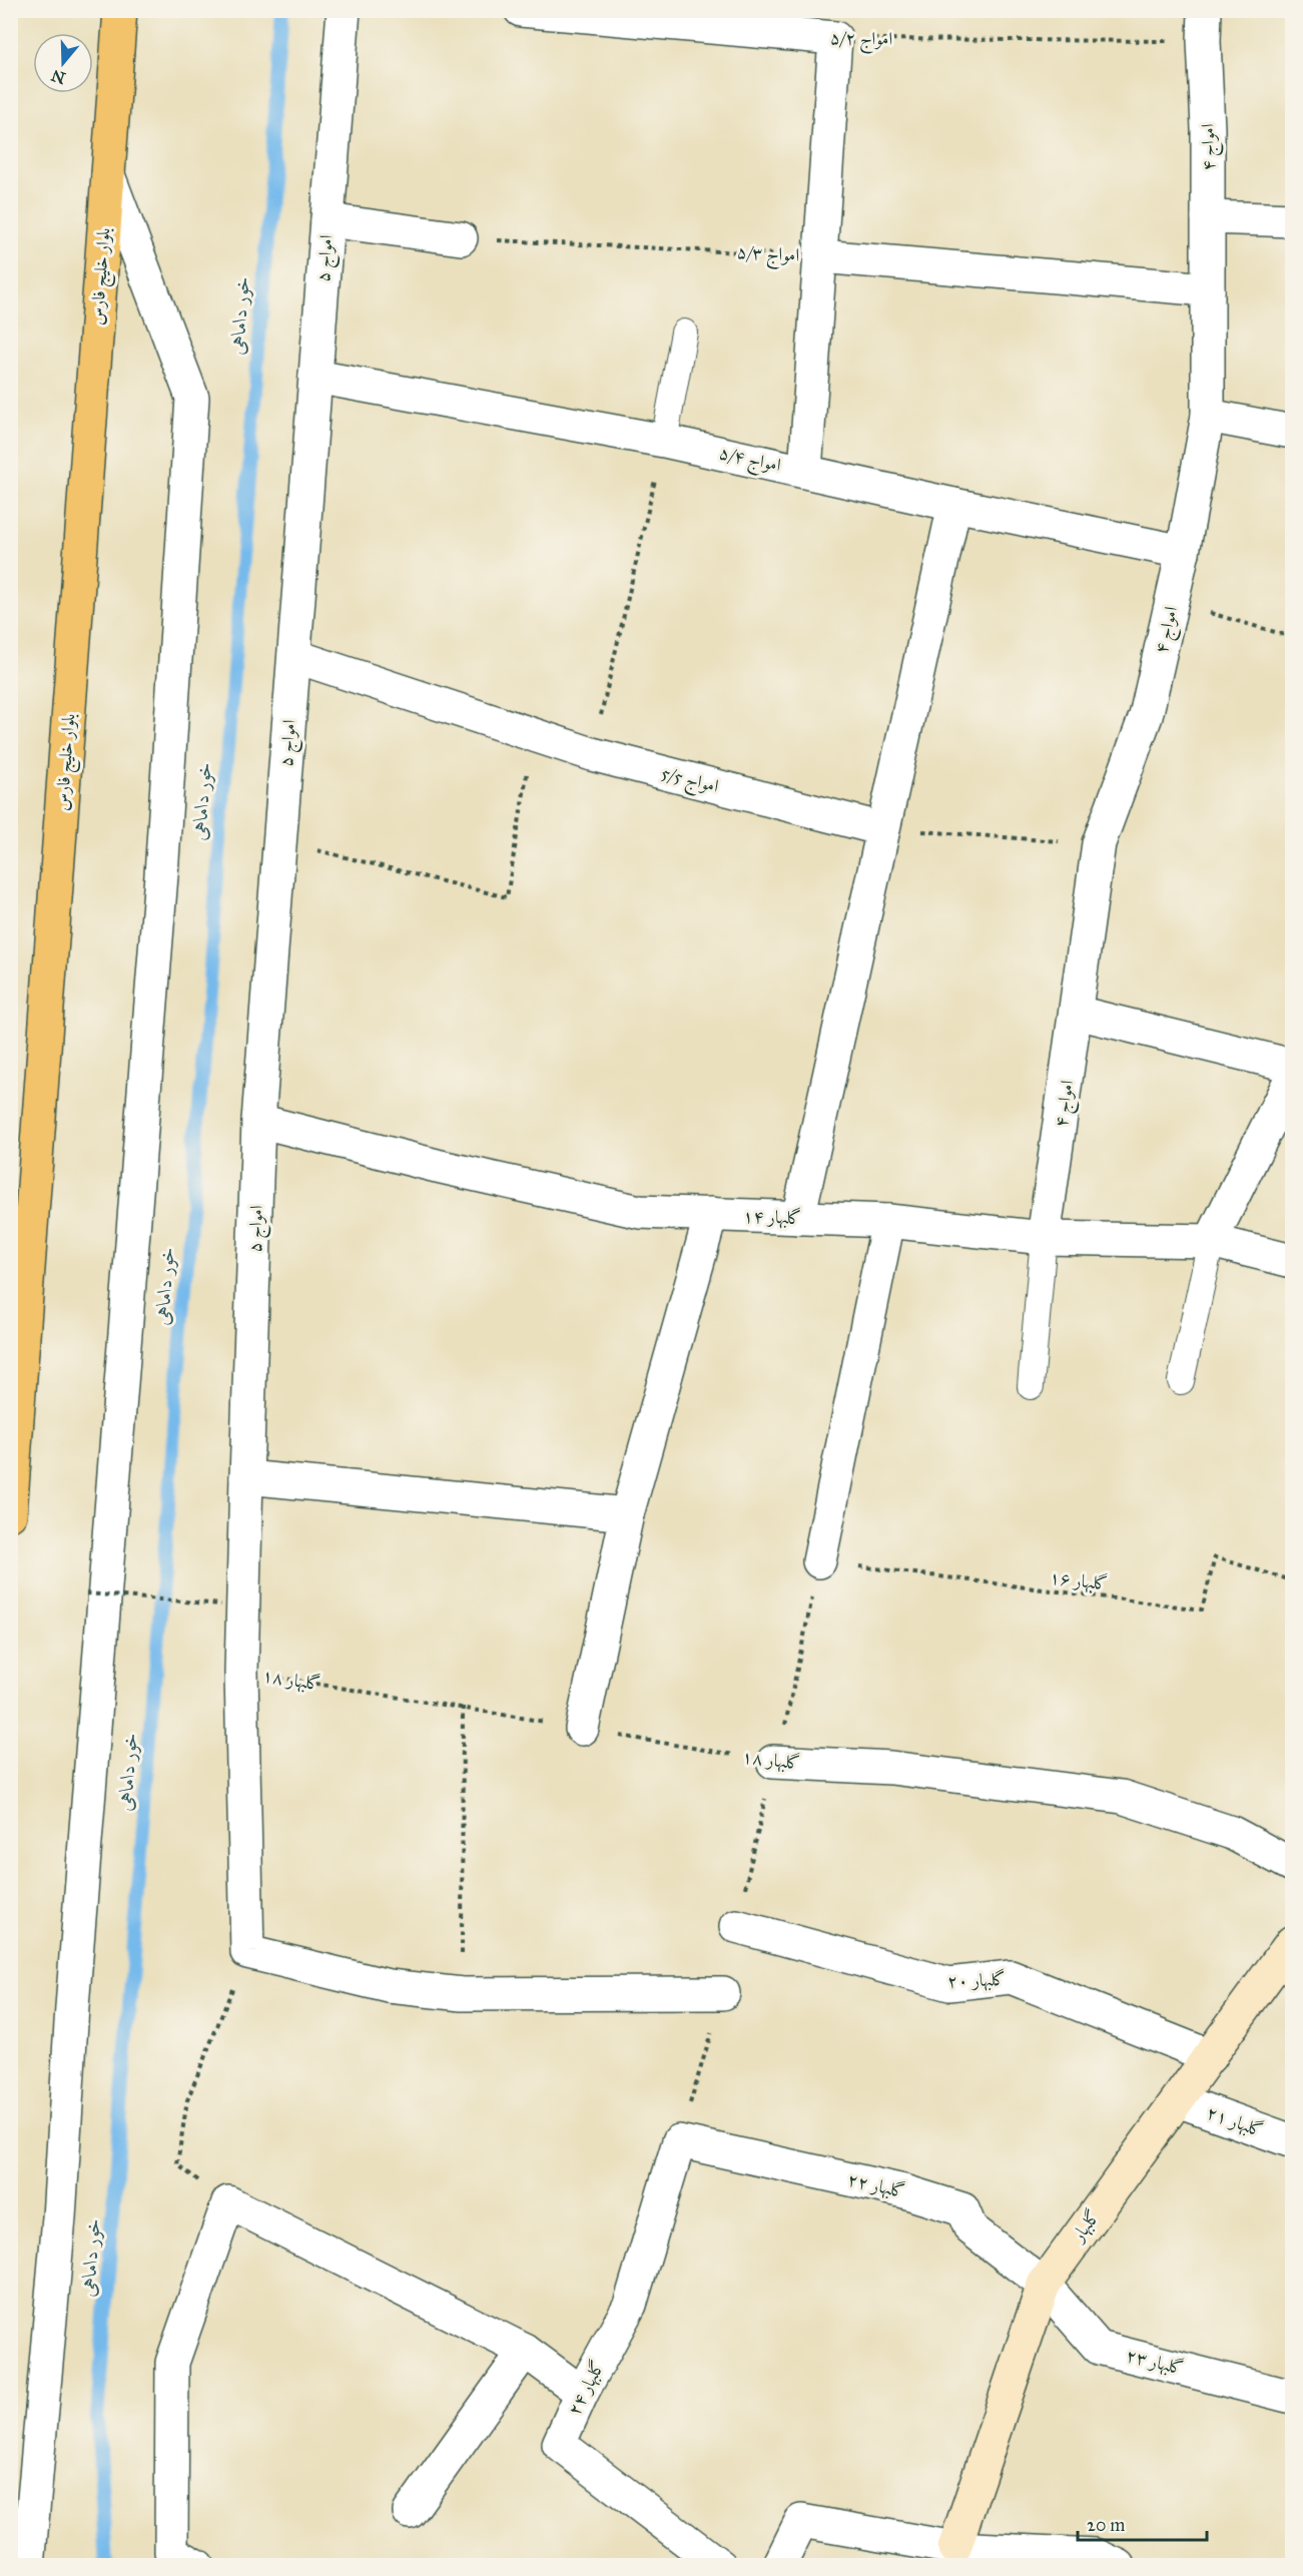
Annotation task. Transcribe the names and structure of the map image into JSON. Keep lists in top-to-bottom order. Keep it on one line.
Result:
{"streets":{"main road":["بلوار خلیج فارس"],"street":["امواج ۵/۲","امواج ۴","امواج ۵/۳","امواج ۵","امواج ۵/۴","امواج 5/5","گلبهار ۱۴","گلبهار ۱۸","گلبهار ۲۰","گلبهار ۲۱","گلبهار ۲۲","گلبهار","گلبهار ۲۳","گلبهار ۲۴"],"path":["گلبهار ۱۶"]},"crossings":[["امواج ۵/۲","امواج ۴"],["امواج ۴","امواج ۵/۳"],["امواج ۴","امواج ۵/۴"],["امواج ۴","گلبهار ۱۴"],["امواج ۵","امواج ۵/۴"],["امواج ۵","امواج 5/5"],["امواج ۵","گلبهار ۱۴"],["امواج ۵","گلبهار ۱۸"],["گلبهار ۲۰","گلبهار"],["گلبهار ۲۱","گلبهار"],["گلبهار ۲۲","گلبهار"],["گلبهار ۲۲","گلبهار ۲۳"],["گلبهار ۲۲","گلبهار ۲۴"],["گلبهار","گلبهار ۲۳"]],"water":["خور داماهی"],"scale_bar":"20 m","north":"bottom"}
